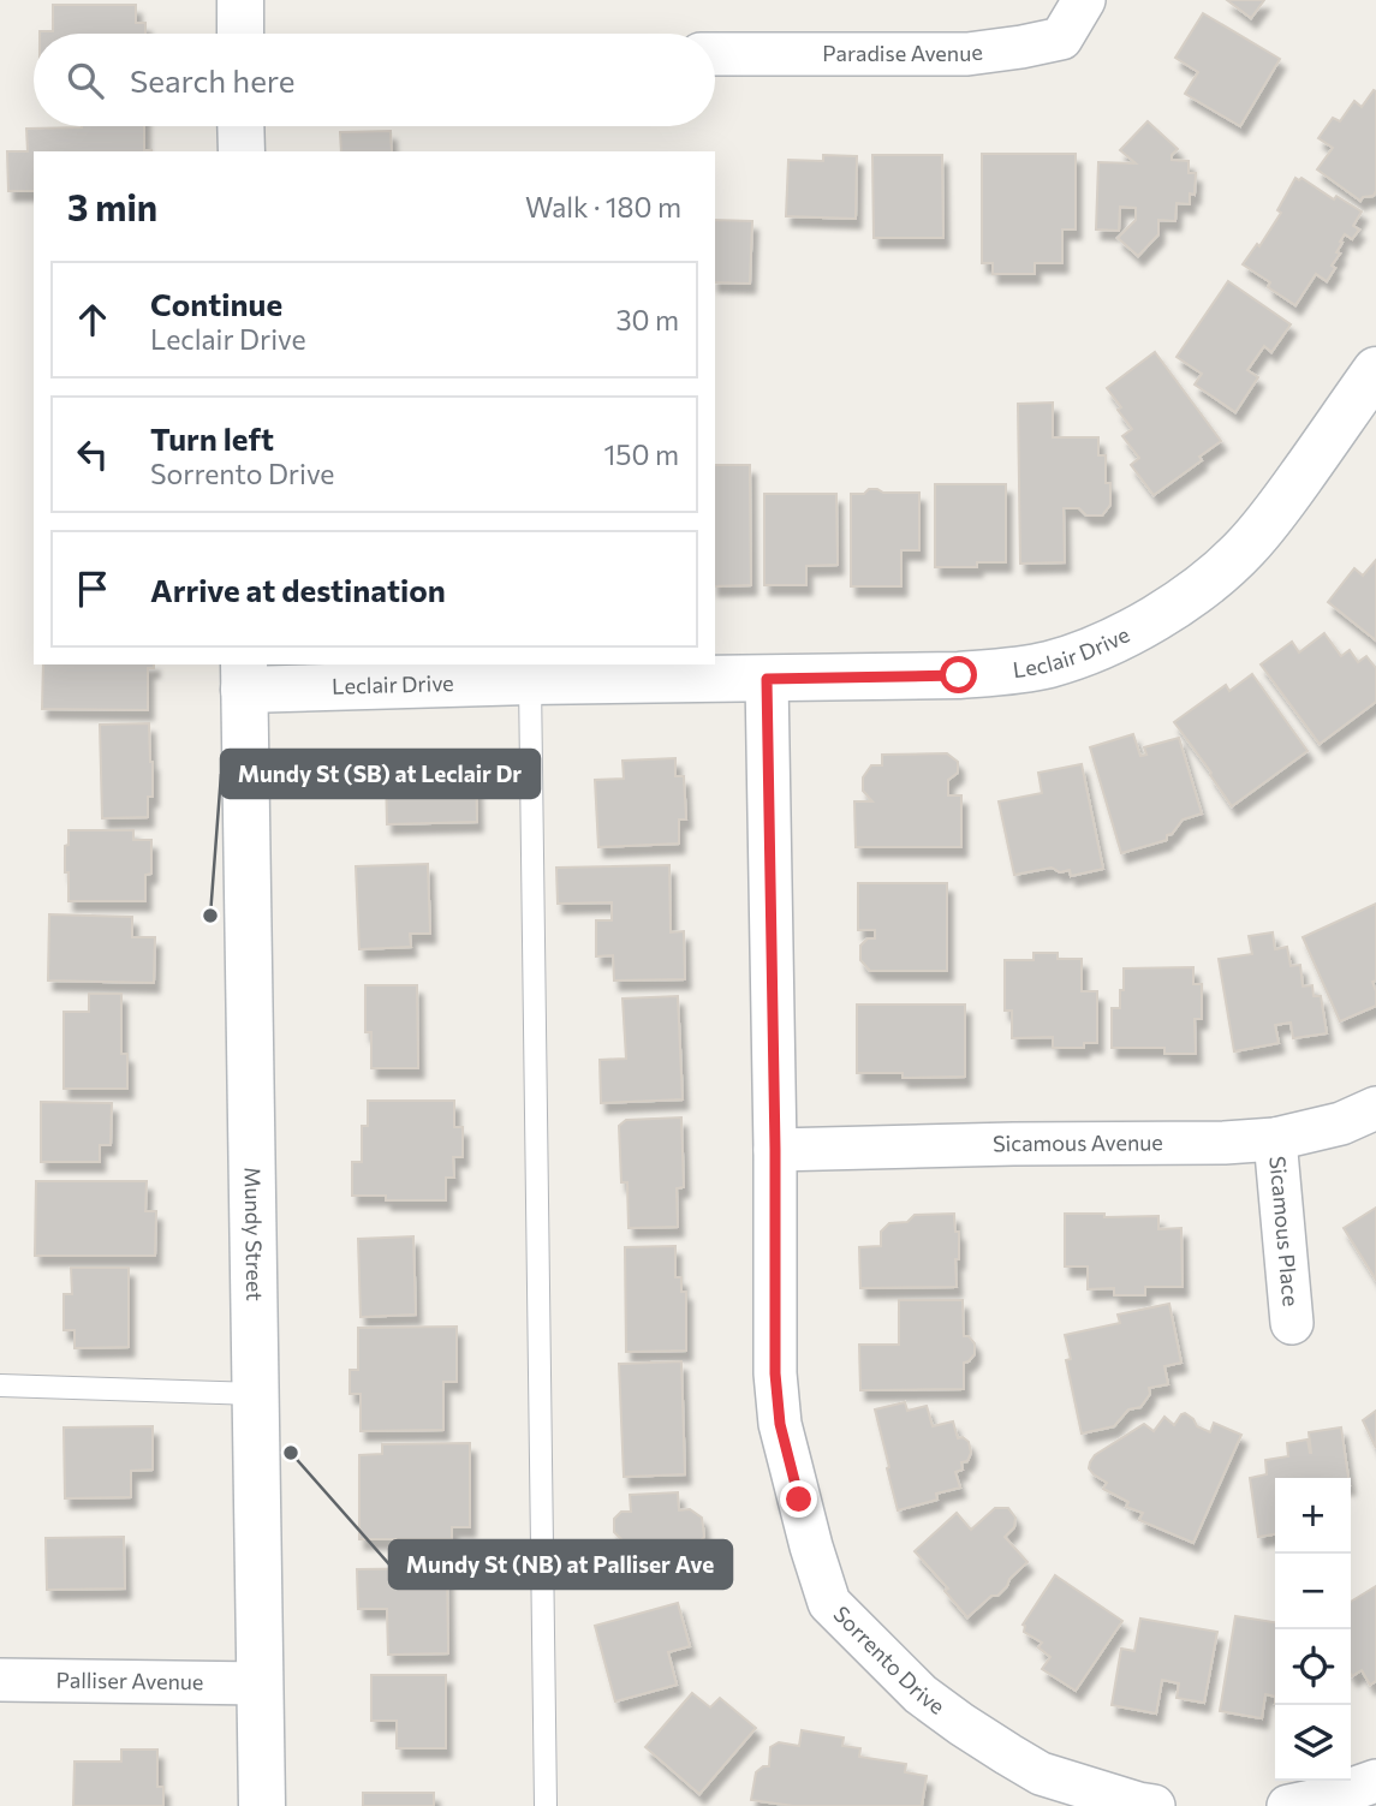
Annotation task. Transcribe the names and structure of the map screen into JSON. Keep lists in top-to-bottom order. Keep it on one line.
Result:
{"streets":{"street":["Paradise Avenue","Leclair Drive","Sicamous Avenue","Sicamous Place","Mundy Street","Sorrento Drive","Palliser Avenue"]},"crossings":[["Leclair Drive","Mundy Street"],["Leclair Drive","Sorrento Drive"],["Sicamous Avenue","Sicamous Place"],["Sicamous Avenue","Sorrento Drive"],["Mundy Street","Palliser Avenue"]],"places":["Mundy St (SB) at Leclair Dr","Mundy St (NB) at Palliser Ave"],"page":{"search":"Search here","heading":["3 min","Walk · 180 m"],"list":[["Continue","Leclair Drive","30 m"],["Turn left","Sorrento Drive","150 m"],"Arrive at destination"],"map_buttons":["+","−"]}}
